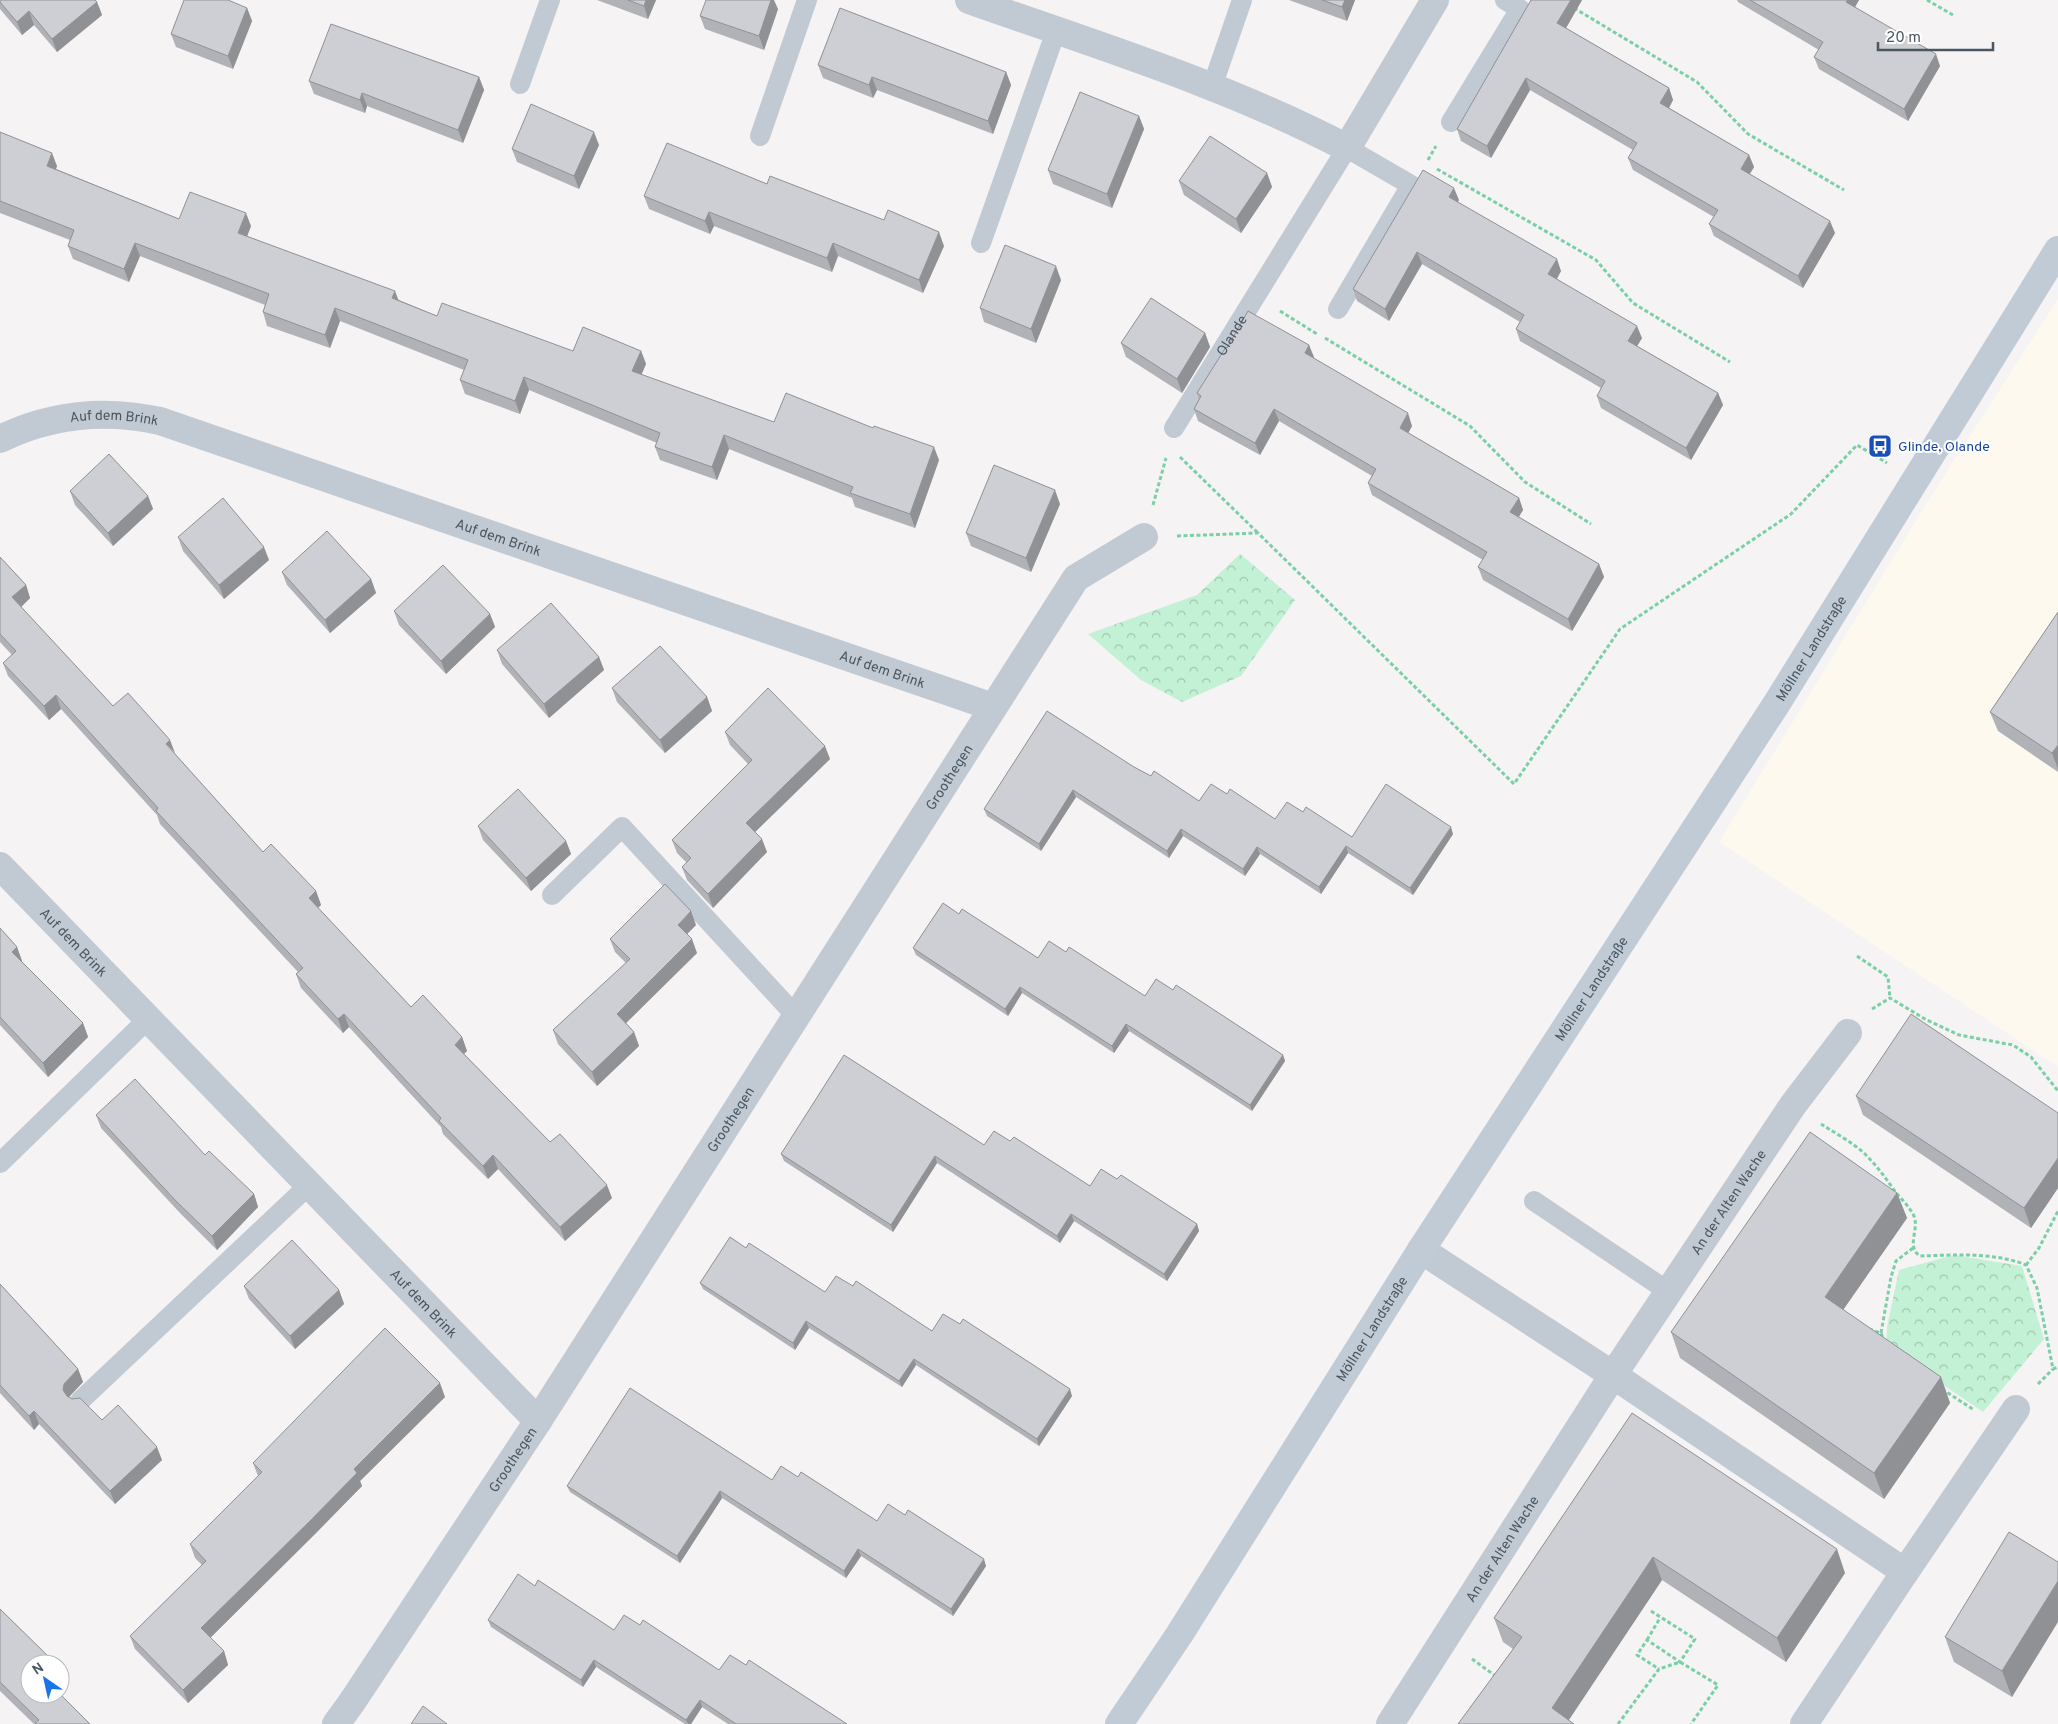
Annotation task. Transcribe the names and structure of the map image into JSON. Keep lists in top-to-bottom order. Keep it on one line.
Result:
{"streets":{"main road":["Möllner Landstraße"],"street":["Olande","Auf dem Brink","Groothegen","An der Alten Wache"]},"crossings":[["Auf dem Brink","Groothegen"]],"places":{"bus stop":["Glinde, Olande"]},"scale_bar":"20 m","north":"top left"}
